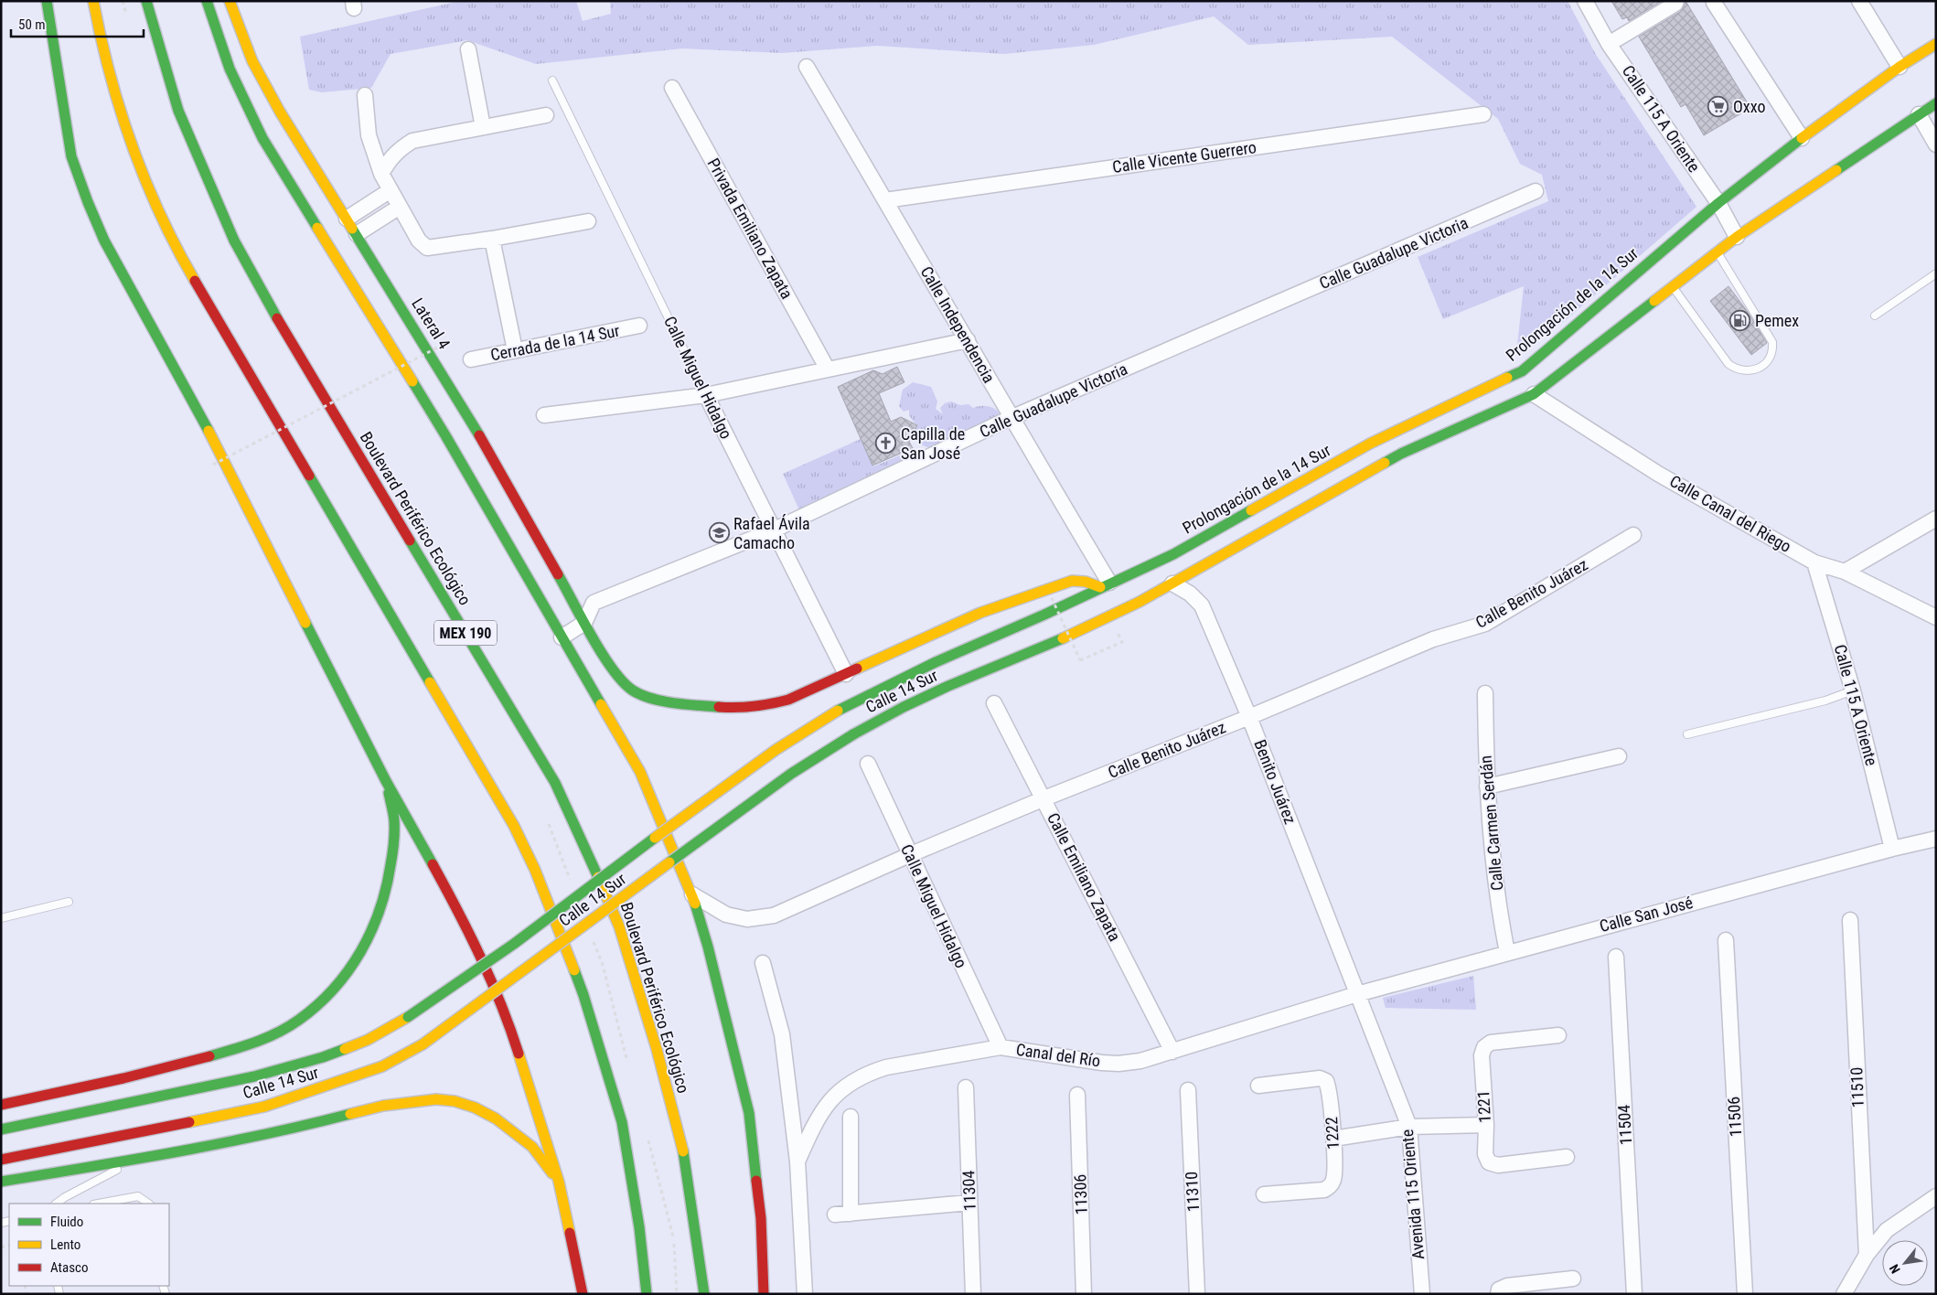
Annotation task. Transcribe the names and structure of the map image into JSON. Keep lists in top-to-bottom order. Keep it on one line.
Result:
{"streets":{"main road":["Prolongación de la 14 Sur","Lateral 4","Boulevard Periférico Ecológico","MEX 190","Calle 14 Sur"],"street":["Calle 115 A Oriente","Calle Vicente Guerrero","Privada Emiliano Zapata","Calle Guadalupe Victoria","Calle Independencia","Cerrada de la 14 Sur","Calle Miguel Hidalgo","Calle Canal del Riego","Calle Benito Juárez","Benito Juárez","Calle Carmen Serdán","Calle Emiliano Zapata","Calle San José","Canal del Río","11510","1221","11506","11504","1222","11304","11310","11306","Avenida 115 Oriente"]},"crossings":[["Calle 115 A Oriente","Prolongación de la 14 Sur"],["Calle 115 A Oriente","Calle Canal del Riego"],["Calle 115 A Oriente","Calle San José"],["Calle Vicente Guerrero","Calle Independencia"],["Calle Guadalupe Victoria","Lateral 4"],["Calle Guadalupe Victoria","Calle Independencia"],["Calle Guadalupe Victoria","Calle Miguel Hidalgo"],["Prolongación de la 14 Sur","Calle 14 Sur"],["Lateral 4","Calle Independencia"],["Lateral 4","Calle Miguel Hidalgo"],["Lateral 4","Calle 14 Sur"],["Calle Independencia","Calle 14 Sur"],["Calle Miguel Hidalgo","Calle Benito Juárez"],["Calle Miguel Hidalgo","Canal del Río"],["Calle Benito Juárez","Benito Juárez"],["Calle Benito Juárez","Calle Emiliano Zapata"],["Calle 14 Sur","Benito Juárez"],["Benito Juárez","Calle San José"],["Benito Juárez","Canal del Río"],["Benito Juárez","Avenida 115 Oriente"],["Calle Carmen Serdán","Calle San José"],["Calle Emiliano Zapata","Canal del Río"],["Calle San José","Canal del Río"],["Calle San José","Avenida 115 Oriente"],["Canal del Río","Avenida 115 Oriente"]],"places":{"supermarket":["Oxxo"],"fuel station":["Pemex"],"church":["Capilla de San José"],"school or university":["Rafael Ávila Camacho"]},"legend":["Fluido","Lento","Atasco"],"scale_bar":"50 m","north":"bottom left"}
